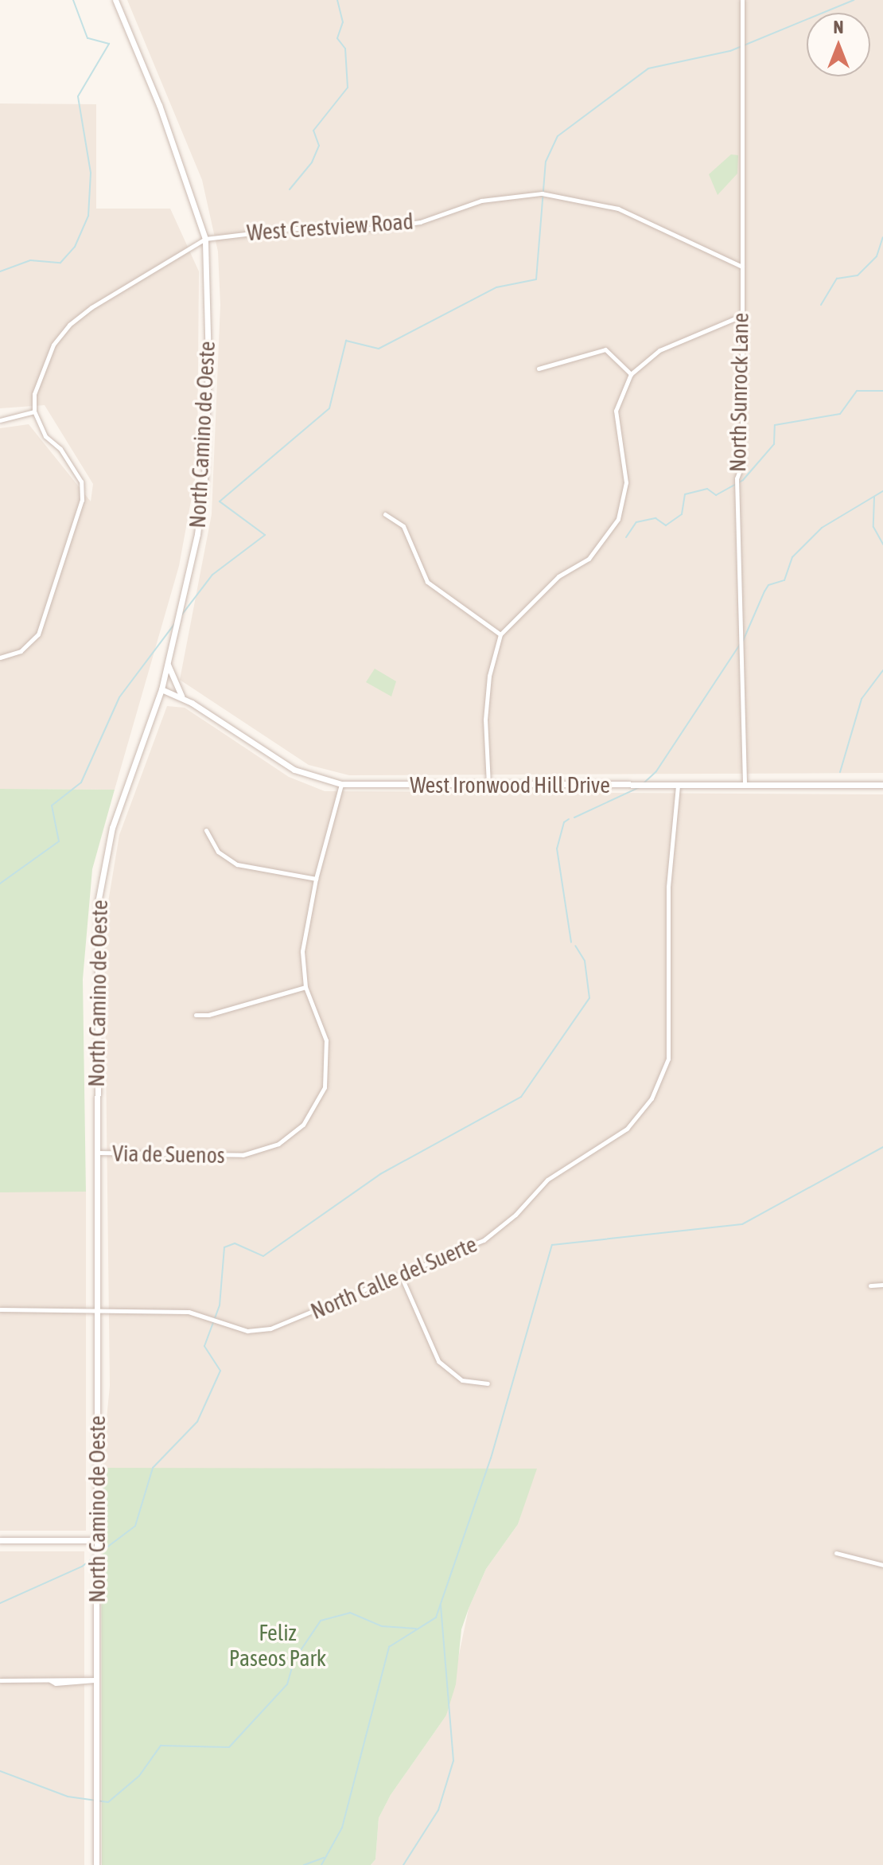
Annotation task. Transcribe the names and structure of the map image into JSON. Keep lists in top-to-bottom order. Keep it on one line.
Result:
{"streets":{"street":["West Crestview Road","North Sunrock Lane","North Camino de Oeste","West Ironwood Hill Drive","Via de Suenos","North Calle del Suerte"]},"crossings":[["West Crestview Road","North Sunrock Lane"],["West Crestview Road","North Camino de Oeste"],["North Sunrock Lane","West Ironwood Hill Drive"],["North Camino de Oeste","West Ironwood Hill Drive"],["North Camino de Oeste","Via de Suenos"],["North Camino de Oeste","North Calle del Suerte"],["West Ironwood Hill Drive","Via de Suenos"],["West Ironwood Hill Drive","North Calle del Suerte"]],"parks":["Feliz Paseos Park"],"north":"top"}
